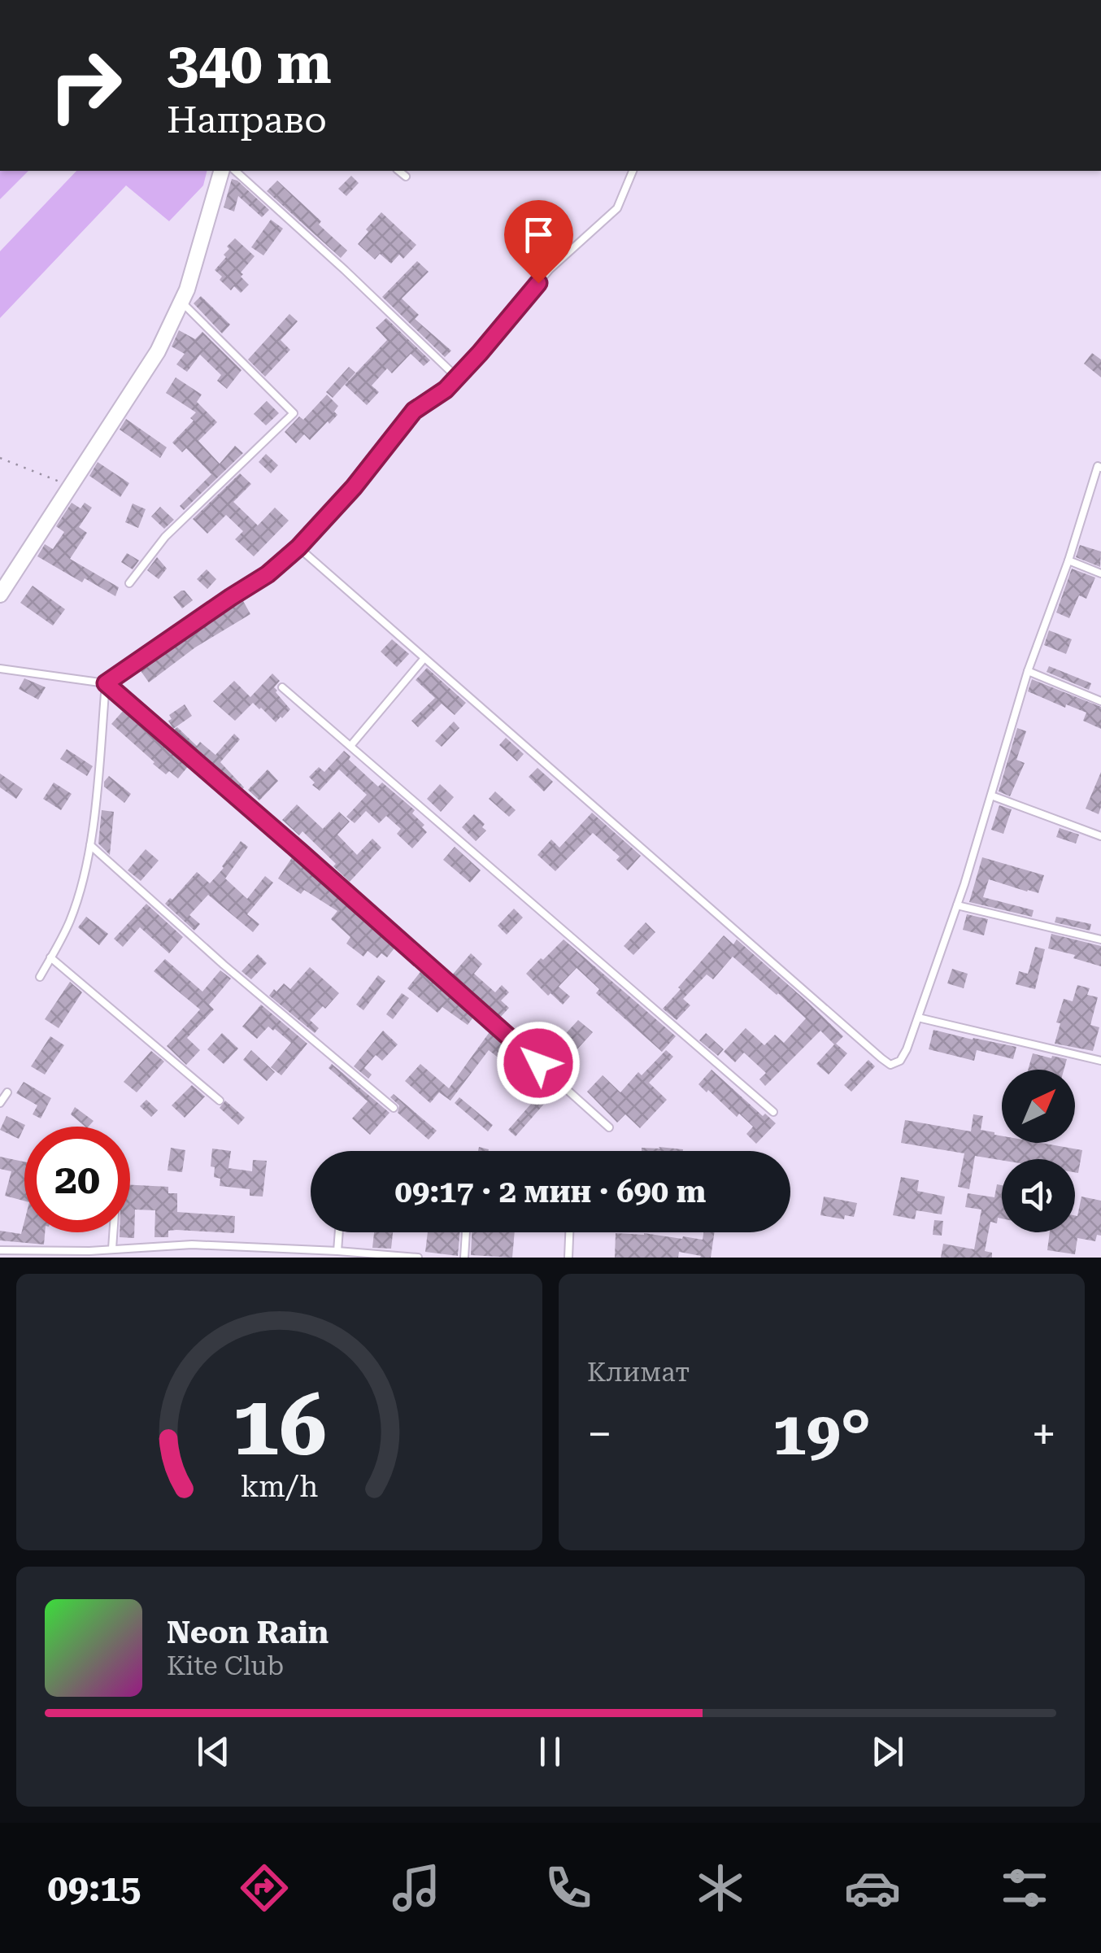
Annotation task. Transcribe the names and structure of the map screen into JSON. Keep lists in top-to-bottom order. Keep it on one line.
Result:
{"north":"top right","page":{"turn":["340 m","Направо"],"limit":"20","trip":"09:17 · 2 мин · 690 m","tile":"Климат","heat":["−","19°","+"],"song":["Neon Rain","Kite Club"],"tabs":"09:15","gauge":["16","km/h"]}}
